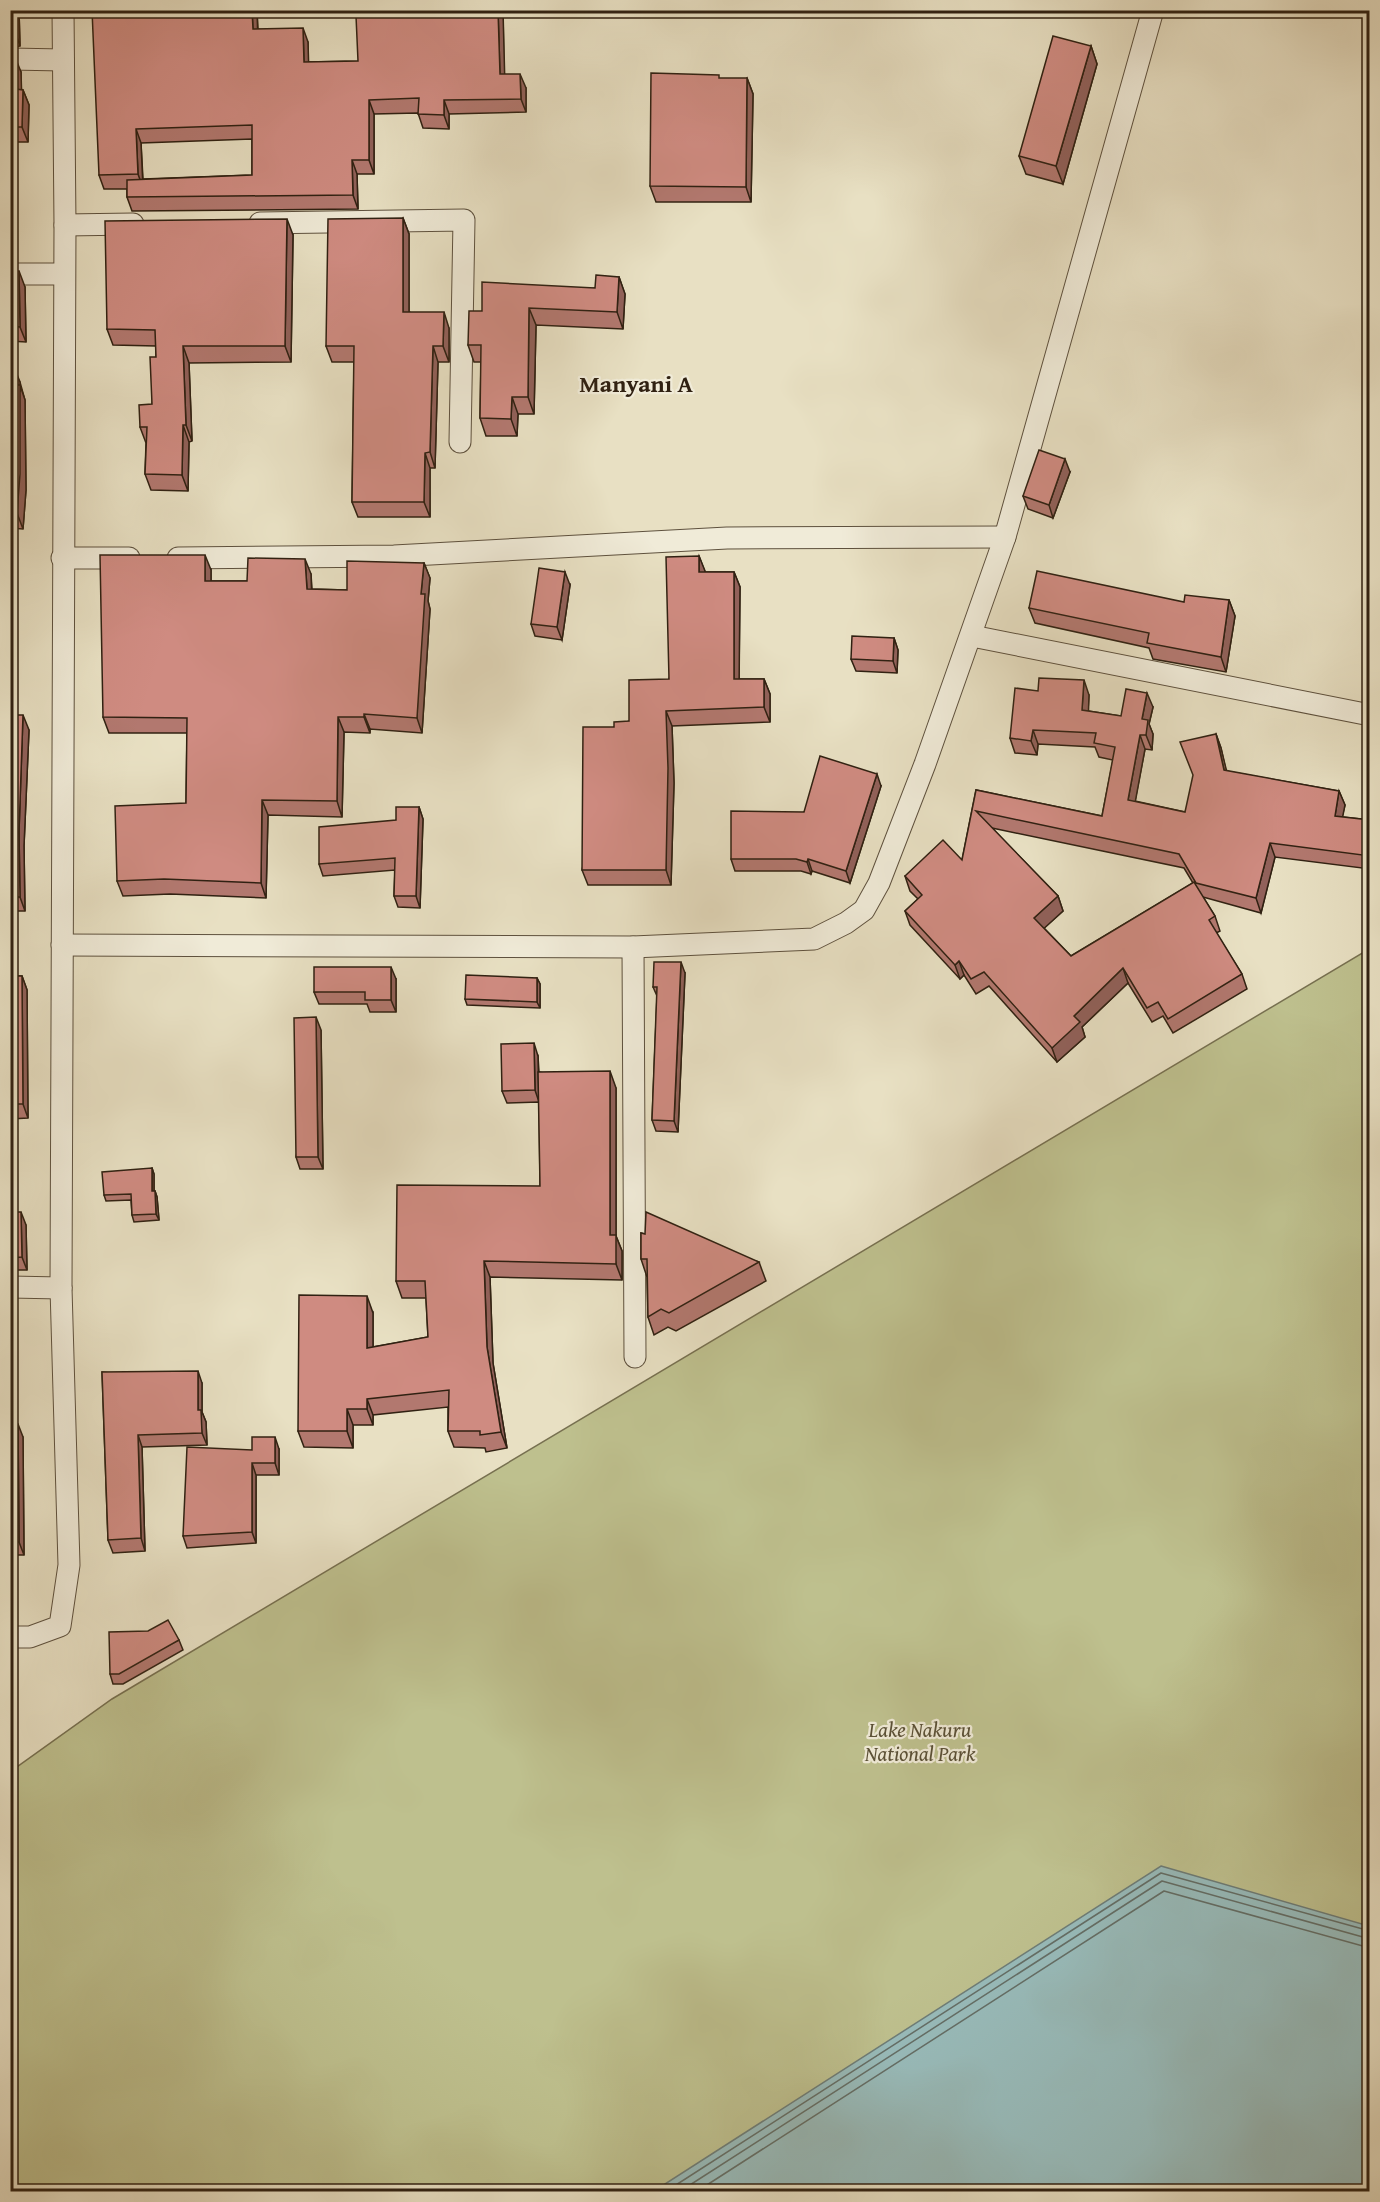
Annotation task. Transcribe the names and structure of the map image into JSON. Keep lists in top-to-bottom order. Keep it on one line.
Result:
{"districts":["Manyani A"],"parks":["Lake Nakuru National Park"]}
